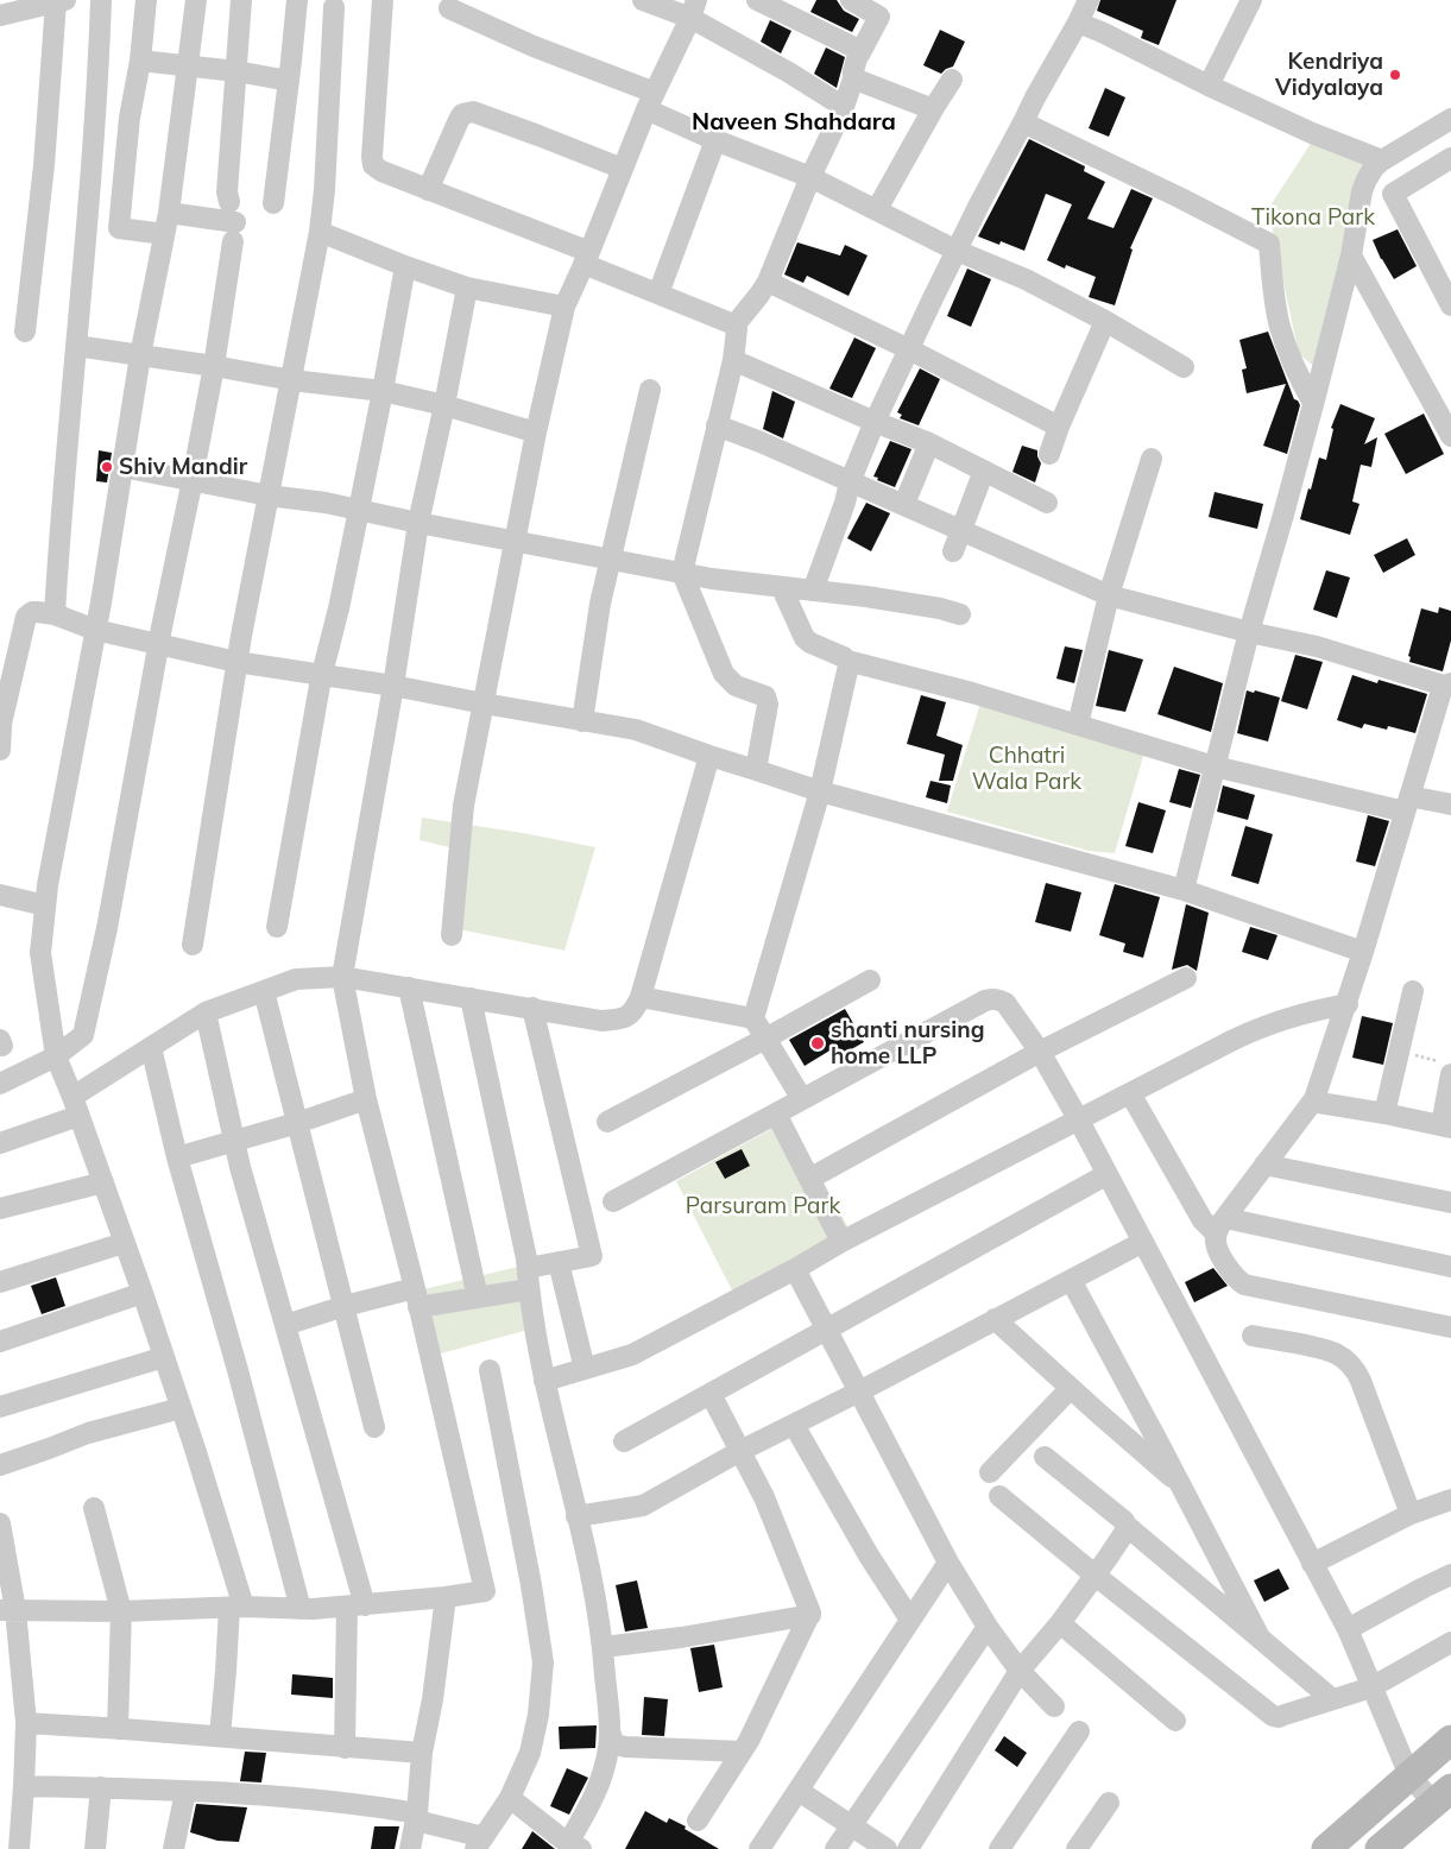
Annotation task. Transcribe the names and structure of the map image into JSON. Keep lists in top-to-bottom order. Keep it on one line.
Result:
{"districts":["Naveen Shahdara"],"parks":["Tikona Park","Chhatri Wala Park","Parsuram Park"],"places":["Kendriya Vidyalaya","Shiv Mandir","shanti nursing home LLP"]}
